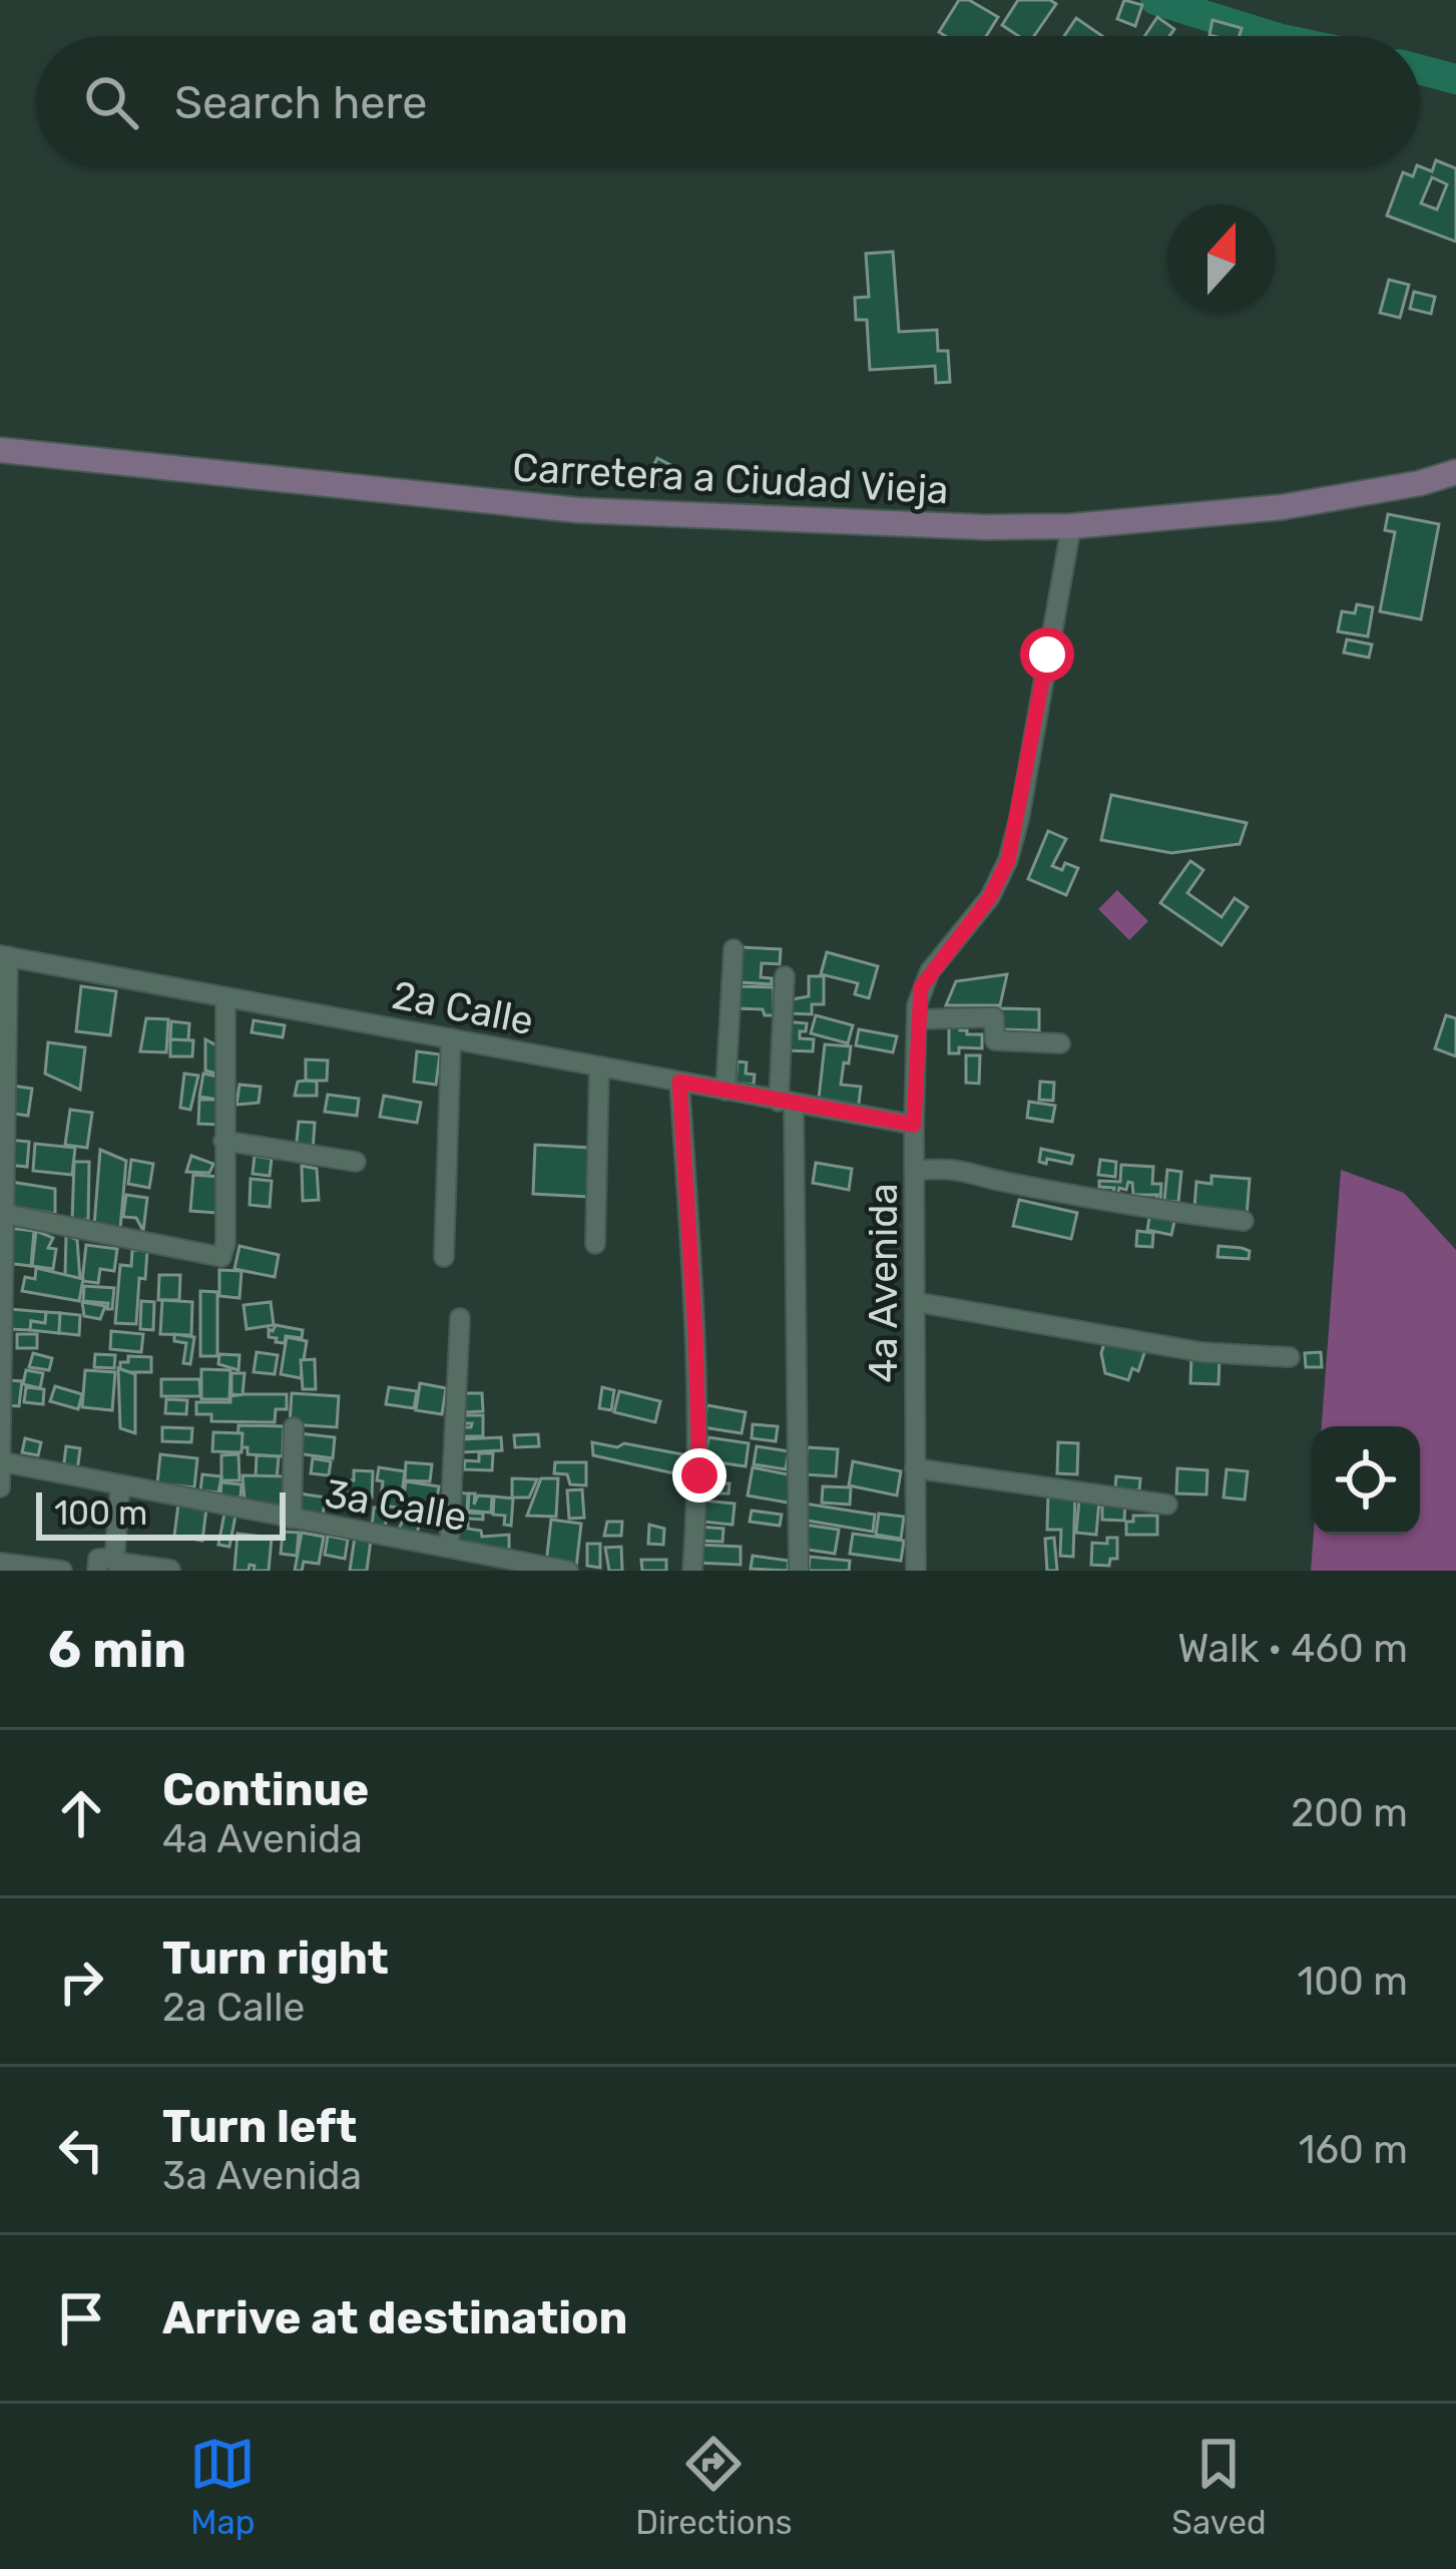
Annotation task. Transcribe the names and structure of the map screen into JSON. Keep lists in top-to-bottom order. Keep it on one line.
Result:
{"streets":{"main road":["Carretera a Ciudad Vieja"],"street":["2a Calle","4a Avenida","3a Calle"]},"crossings":[["Carretera a Ciudad Vieja","4a Avenida"],["2a Calle","4a Avenida"]],"scale_bar":"100 m","north":"top","page":{"search":"Search here","scale":"100 m","heading":["6 min","Walk · 460 m"],"list":[["Continue","4a Avenida","200 m"],["Turn right","2a Calle","100 m"],["Turn left","3a Avenida","160 m"],"Arrive at destination"],"nav":["Map","Directions","Saved"]}}
